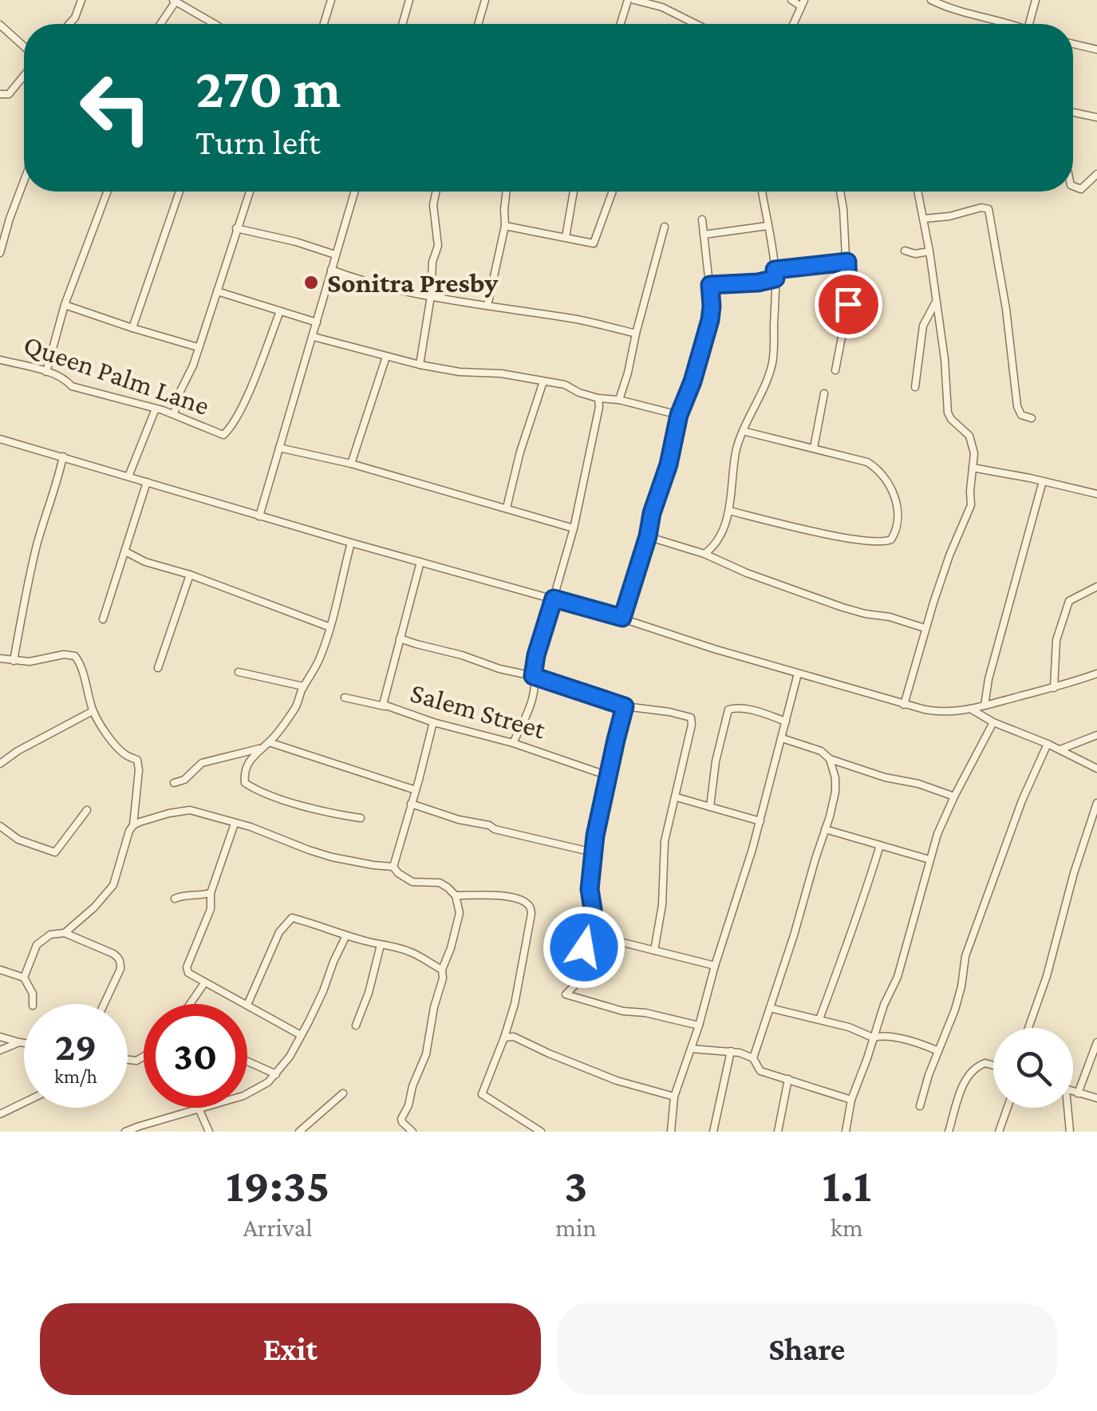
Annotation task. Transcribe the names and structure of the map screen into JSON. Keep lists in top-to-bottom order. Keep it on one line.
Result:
{"streets":{"street":["Queen Palm Lane","Salem Street"]},"places":["Sonitra Presby"],"page":{"turn":["270 m","Turn left"],"speed":"29 km/h","limit":"30","eta":["19:35","Arrival","3","min","1.1","km"],"buttons":["Exit","Share"]}}
